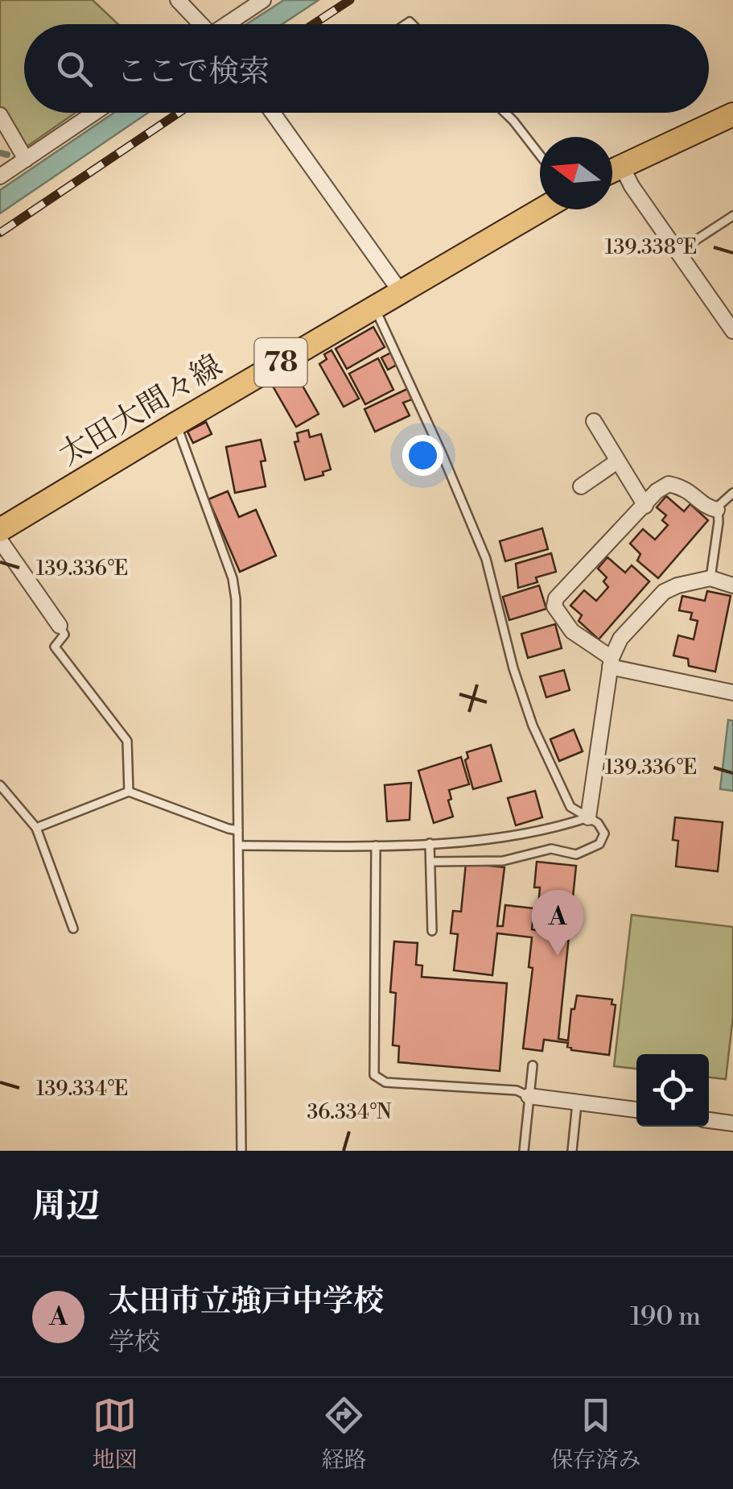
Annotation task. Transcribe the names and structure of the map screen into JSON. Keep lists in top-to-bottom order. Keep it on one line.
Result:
{"streets":{"main road":["78","太田大間々線"]},"north":"left","page":{"search":"ここで検索","pins":"A","heading":"周辺","list":[{"mark":"A","name":"太田市立強戸中学校","note":"学校","value":"190 m"}],"nav":["地図","経路","保存済み"]},"coordinates":["139.338°E","139.336°E","139.334°E","36.334°N"]}
